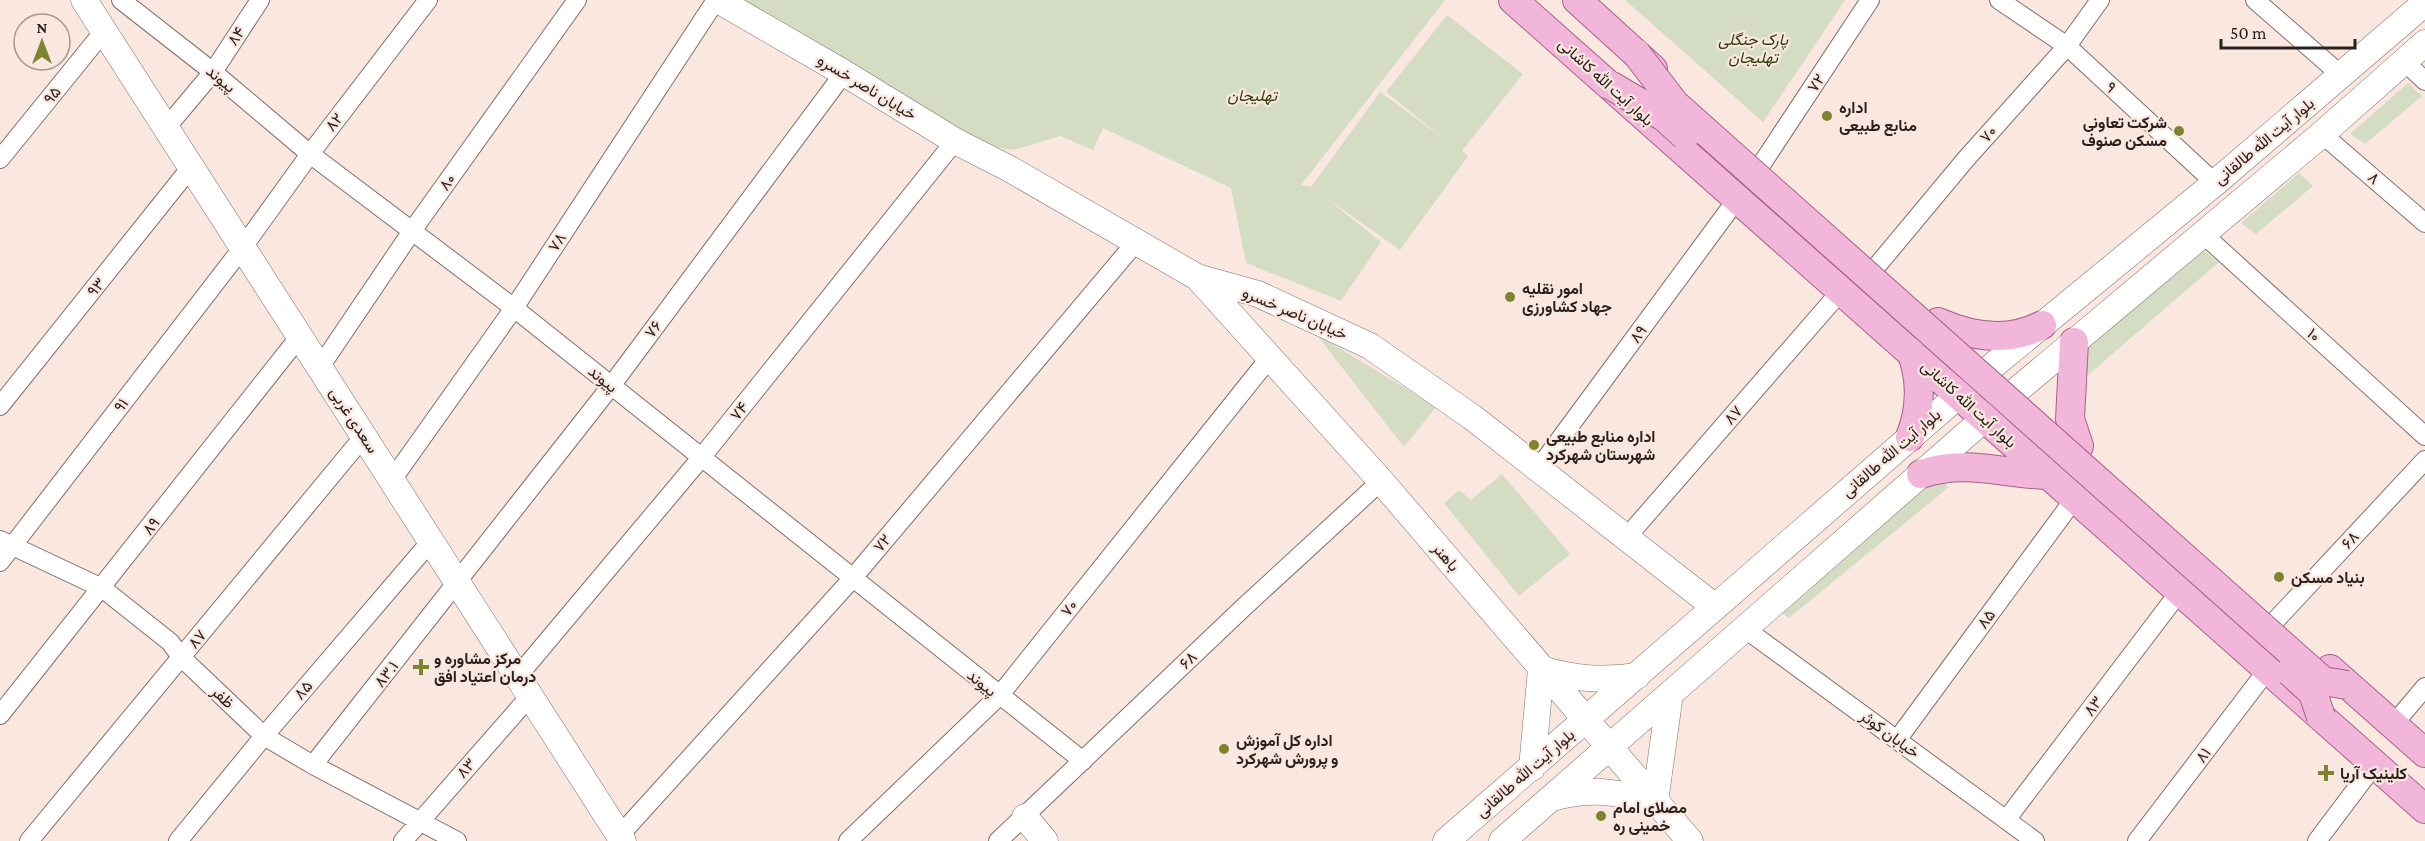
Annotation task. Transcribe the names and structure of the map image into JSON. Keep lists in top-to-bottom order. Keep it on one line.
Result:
{"streets":{"main road":["بلوار آیت الله کاشانی","خیابان ناصر خسرو","بلوار آیت الله طالقانی","سعدی غربی","باهنر"],"street":["۸۴","پیوند","۷۲","۹","۹۵","۸۲","۷۰","۸","۸۰","۷۸","۹۳","۷۶","۸۹","۱۰","۹۱","۷۴","۸۷","۶۸","۸۵","۸۳.۱","ظفر","۸۳","خیابان کوثر","۸۱"]},"crossings":[["۸۴","پیوند"],["۸۴","سعدی غربی"],["پیوند","۷۲"],["پیوند","۸۲"],["پیوند","۷۰"],["پیوند","۸۰"],["پیوند","۷۸"],["پیوند","۷۶"],["پیوند","۷۴"],["پیوند","۶۸"],["بلوار آیت الله کاشانی","بلوار آیت الله طالقانی"],["بلوار آیت الله کاشانی","۸۹"],["بلوار آیت الله کاشانی","۸۷"],["بلوار آیت الله کاشانی","۸۵"],["بلوار آیت الله کاشانی","۸۳"],["بلوار آیت الله کاشانی","۸۱"],["۷۲","خیابان ناصر خسرو"],["۷۲","سعدی غربی"],["خیابان ناصر خسرو","بلوار آیت الله طالقانی"],["خیابان ناصر خسرو","۷۸"],["خیابان ناصر خسرو","۷۶"],["خیابان ناصر خسرو","۸۹"],["خیابان ناصر خسرو","۷۴"],["خیابان ناصر خسرو","۸۷"],["خیابان ناصر خسرو","باهنر"],["۹","۷۰"],["۹","بلوار آیت الله طالقانی"],["۹۵","سعدی غربی"],["۸۲","۹۱"],["۸۲","سعدی غربی"],["۷۰","باهنر"],["بلوار آیت الله طالقانی","۸"],["بلوار آیت الله طالقانی","۱۰"],["بلوار آیت الله طالقانی","باهنر"],["بلوار آیت الله طالقانی","خیابان کوثر"],["۸۰","سعدی غربی"],["۷۸","سعدی غربی"],["۹۳","سعدی غربی"],["۷۶","سعدی غربی"],["۷۶","۸۳.۱"],["۸۹","سعدی غربی"],["۸۹","ظفر"],["۹۱","سعدی غربی"],["۹۱","ظفر"],["۷۴","سعدی غربی"],["۷۴","۸۳"],["۸۷","سعدی غربی"],["۸۷","ظفر"],["سعدی غربی","۸۵"],["سعدی غربی","۸۳.۱"],["سعدی غربی","۸۳"],["۶۸","باهنر"],["۸۵","ظفر"],["۸۵","خیابان کوثر"],["۸۳.۱","ظفر"],["ظفر","۸۳"],["۸۳","خیابان کوثر"]],"parks":["پارک جنگلی تهلیجان","تهلیجان"],"places":{"other":["اداره منابع طبیعی","شرکت تعاونی مسکن صنوف","امور نقلیه جهاد کشاورزی","اداره منابع طبیعی شهرستان شهرکرد","بنیاد مسکن","اداره کل آموزش و پرورش شهرکرد","مصلای امام خمینی ره"],"health":["مرکز مشاوره و درمان اعتیاد افق","کلینیک آریا"]},"scale_bar":"50 m","north":"top"}
